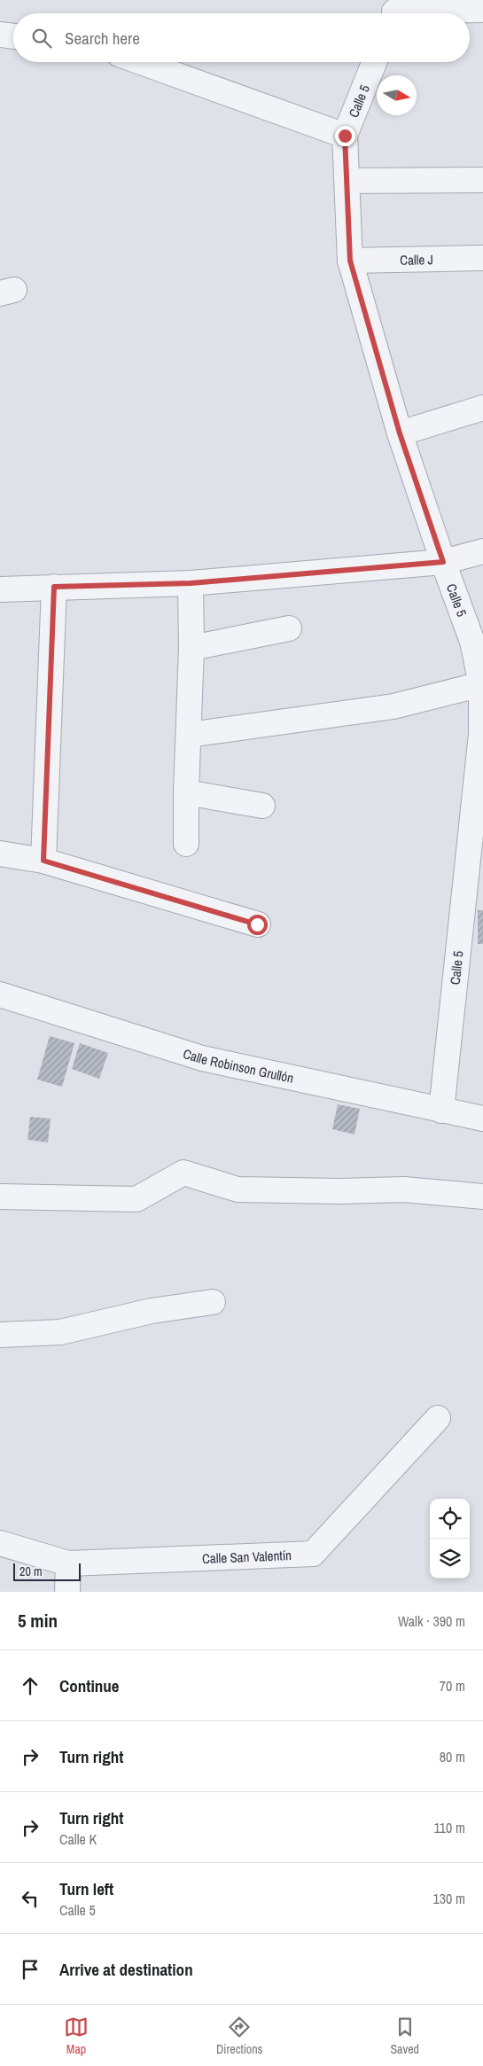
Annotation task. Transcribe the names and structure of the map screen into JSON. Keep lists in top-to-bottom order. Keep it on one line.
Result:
{"streets":{"street":["Calle 5","Calle J","Calle Robinson Grullón","Calle San Valentín"]},"crossings":[["Calle 5","Calle J"],["Calle 5","Calle Robinson Grullón"]],"scale_bar":"20 m","north":"right","page":{"search":"Search here","scale":"20 m","heading":["5 min","Walk · 390 m"],"list":[["Continue","70 m"],["Turn right","80 m"],["Turn right","Calle K","110 m"],["Turn left","Calle 5","130 m"],"Arrive at destination"],"nav":["Map","Directions","Saved"]}}
